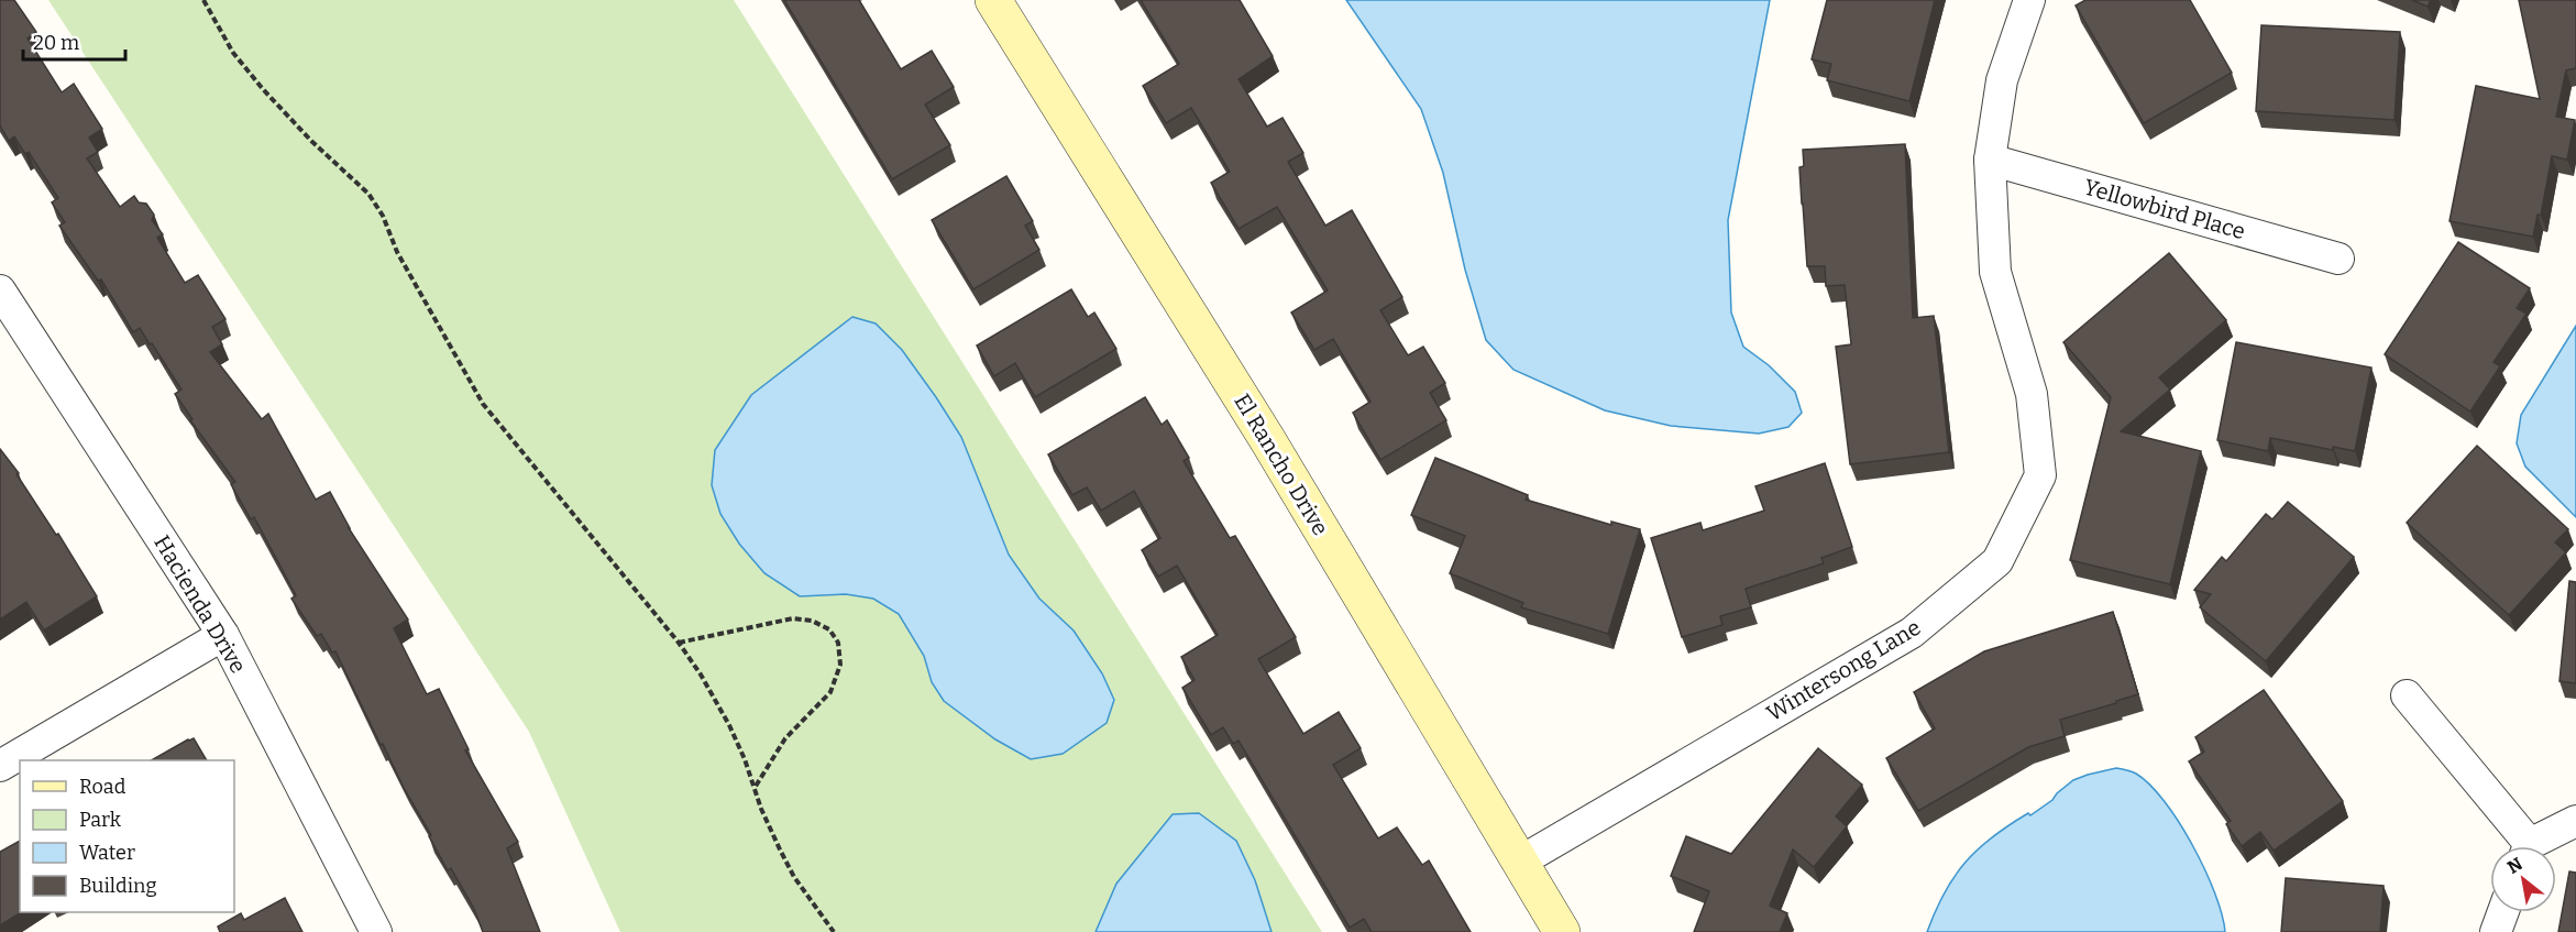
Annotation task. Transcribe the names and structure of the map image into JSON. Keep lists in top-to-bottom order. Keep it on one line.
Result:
{"streets":{"street":["Yellowbird Place","El Rancho Drive","Hacienda Drive","Wintersong Lane"]},"crossings":[["Yellowbird Place","Wintersong Lane"],["El Rancho Drive","Wintersong Lane"]],"legend":["Road","Park","Water","Building"],"scale_bar":"20 m","north":"top left"}
